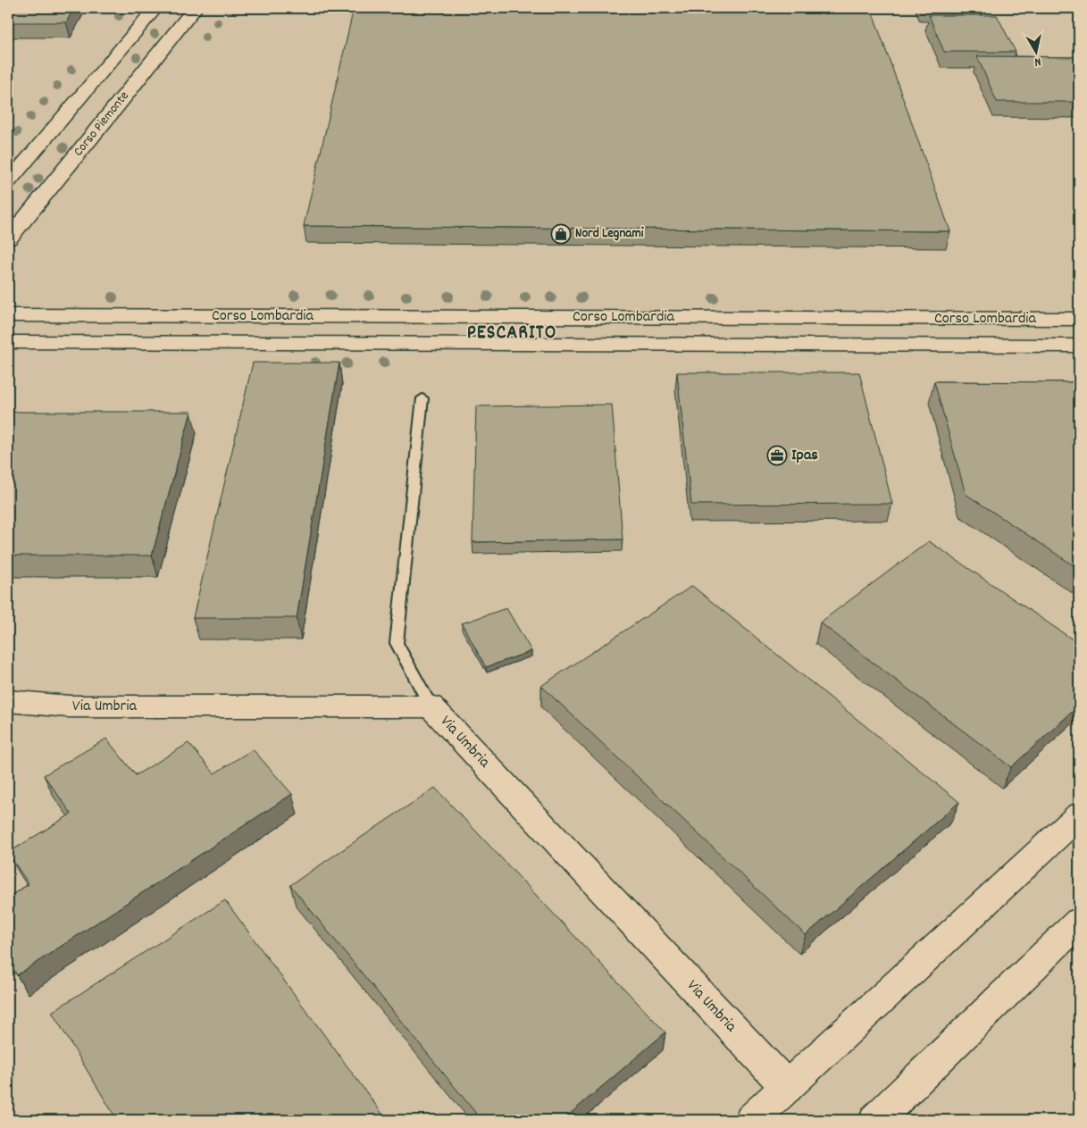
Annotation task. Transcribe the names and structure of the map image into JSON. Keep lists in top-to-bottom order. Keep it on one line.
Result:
{"streets":{"street":["Corso Piemonte","Corso Lombardia","Via Umbria"]},"districts":["PESCARITO"],"places":{"shop":["Nord Legnami"],"office":["Ipas"]},"north":"bottom"}
